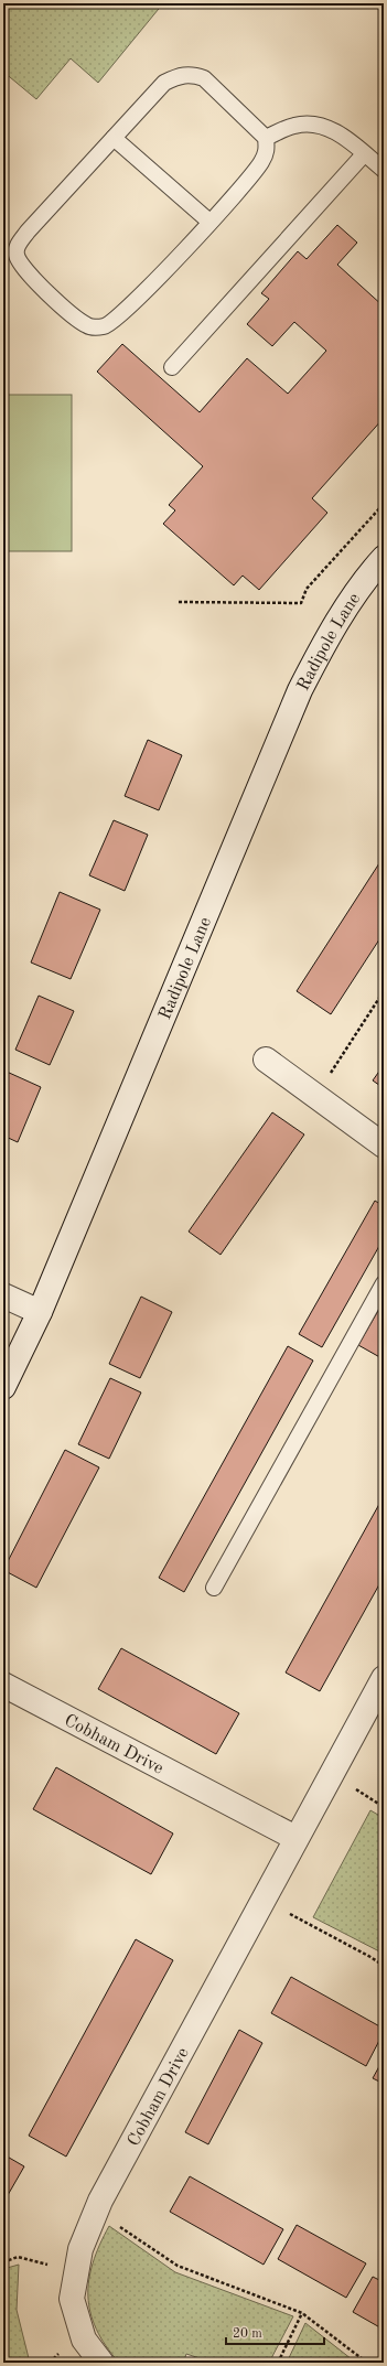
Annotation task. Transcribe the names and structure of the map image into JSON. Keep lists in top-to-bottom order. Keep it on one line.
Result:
{"streets":{"street":["Radipole Lane","Cobham Drive"]},"scale_bar":"20 m"}
